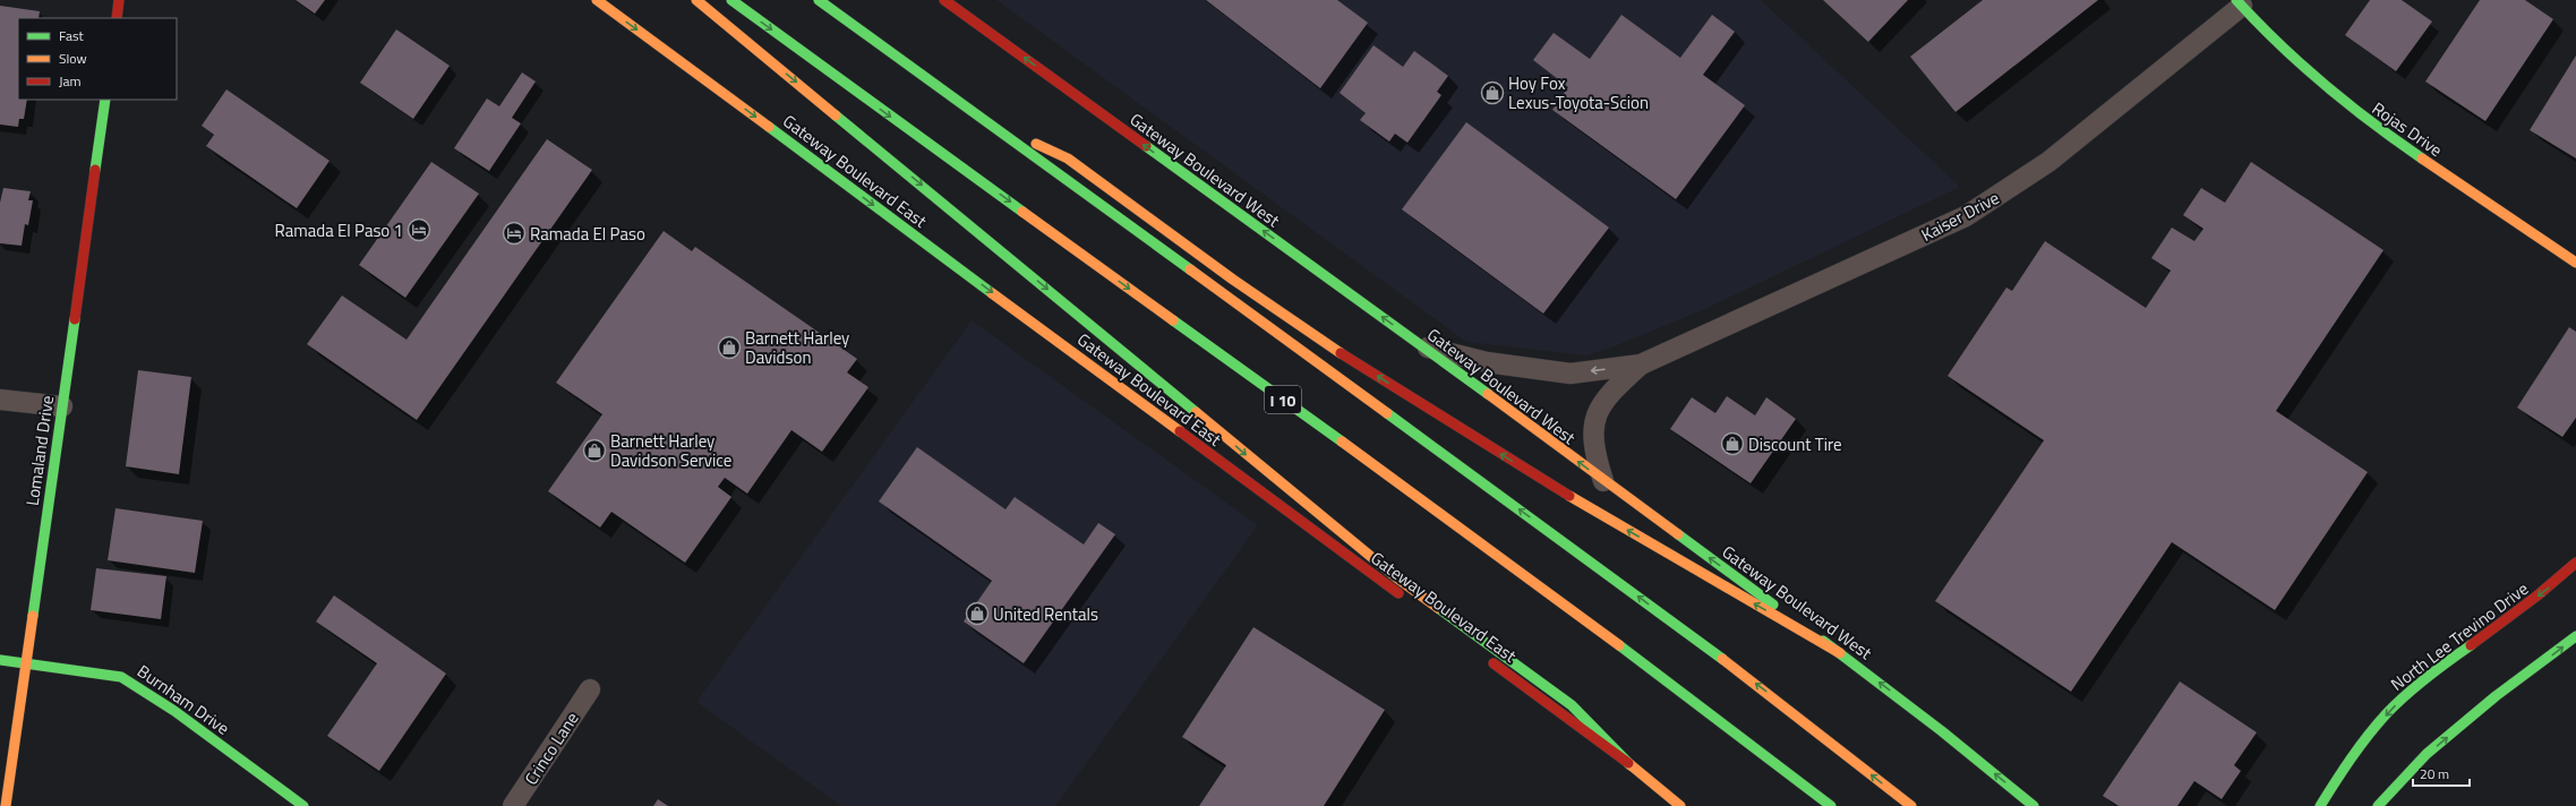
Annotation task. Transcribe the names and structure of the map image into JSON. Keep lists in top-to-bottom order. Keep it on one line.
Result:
{"streets":{"main road":["Rojas Drive","Gateway Boulevard West","Gateway Boulevard East","I 10","Lomaland Drive","North Lee Trevino Drive","Burnham Drive"],"street":["Kaiser Drive","Crinco Lane"]},"crossings":[["Rojas Drive","Kaiser Drive"],["Gateway Boulevard West","Kaiser Drive"],["Lomaland Drive","Burnham Drive"]],"places":{"shop":["Hoy Fox Lexus-Toyota-Scion","Barnett Harley Davidson","Discount Tire","Barnett Harley Davidson Service","United Rentals"],"hotel":["Ramada El Paso 1","Ramada El Paso"]},"legend":["Fast","Slow","Jam"],"scale_bar":"20 m"}
